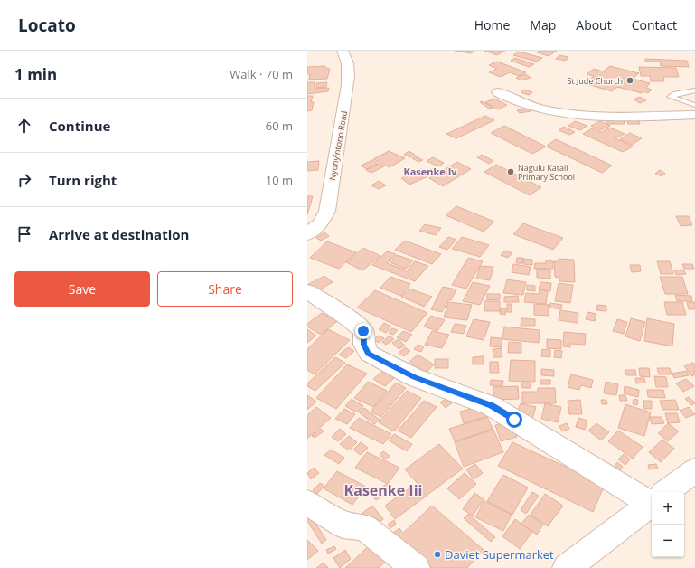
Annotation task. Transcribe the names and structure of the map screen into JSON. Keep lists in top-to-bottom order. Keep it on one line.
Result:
{"streets":{"street":["Nyonyintono Road"]},"districts":["Kasenke Iv","Kasenke Iii"],"places":["St Jude Church","Nagulu Katali Primary School","Daviet Supermarket"],"page":{"header":"Locato","nav":["Home","Map","About","Contact"],"heading":["1 min","Walk · 70 m"],"list":[["Continue","60 m"],["Turn right","10 m"],"Arrive at destination"],"buttons":["Save","Share"],"map_buttons":["+","−"]}}
